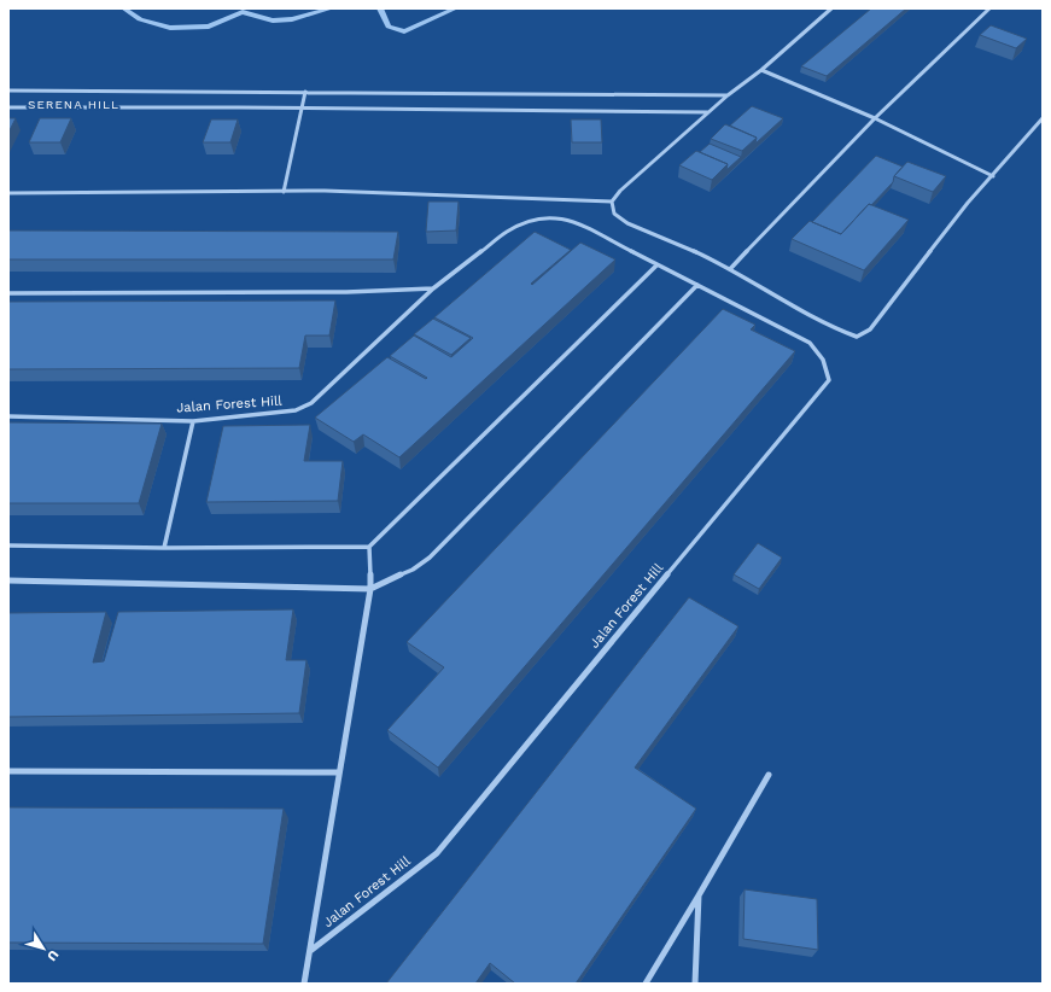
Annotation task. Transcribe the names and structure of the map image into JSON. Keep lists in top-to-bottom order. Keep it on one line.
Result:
{"streets":{"street":["Jalan Forest Hill"]},"districts":["SERENA HILL"],"north":"bottom right"}
